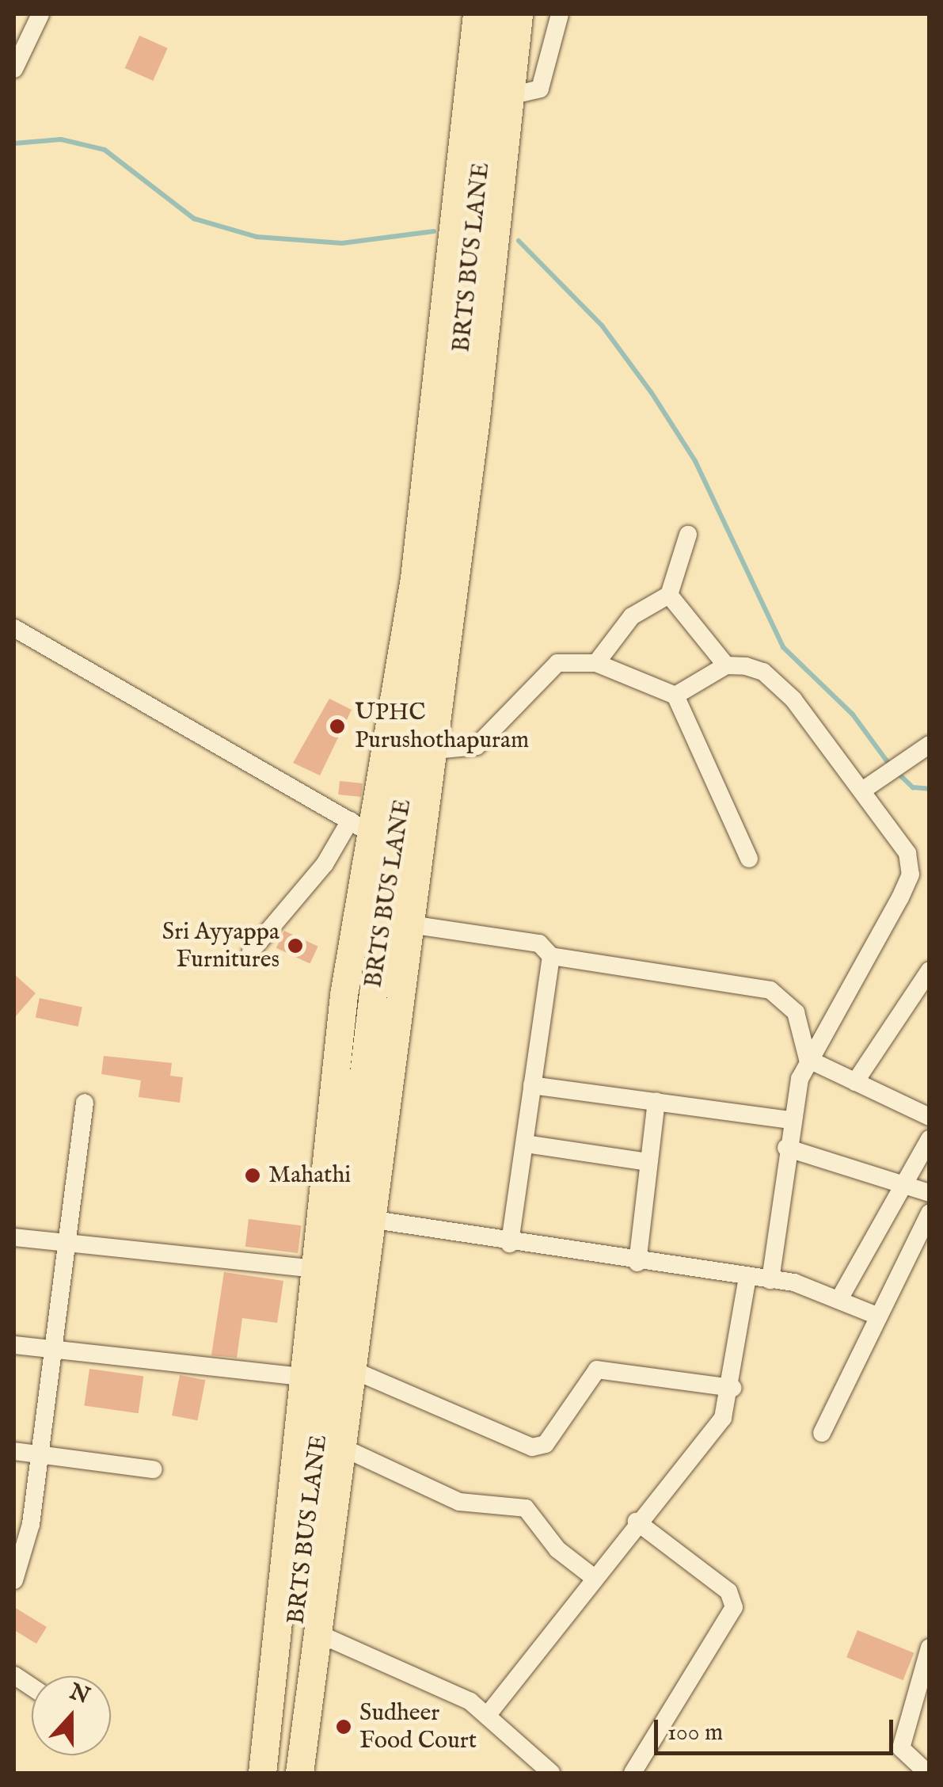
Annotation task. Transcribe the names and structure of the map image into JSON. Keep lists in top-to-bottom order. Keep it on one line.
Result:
{"streets":{"main road":["BRTS BUS LANE"]},"places":["UPHC Purushothapuram","Sri Ayyappa Furnitures","Mahathi","Sudheer Food Court"],"scale_bar":"100 m","north":"top"}
